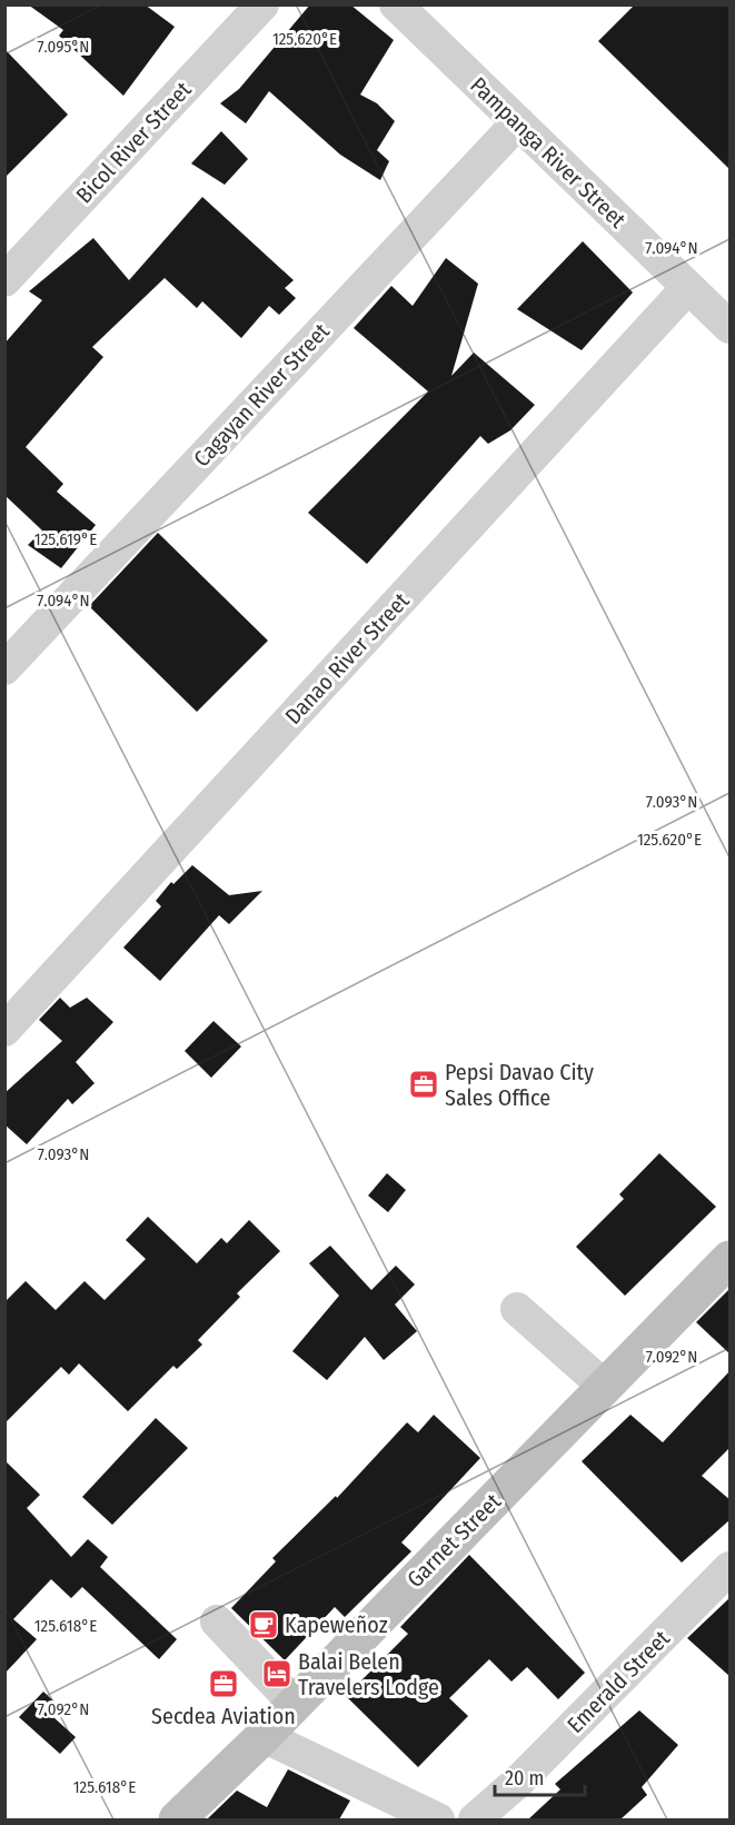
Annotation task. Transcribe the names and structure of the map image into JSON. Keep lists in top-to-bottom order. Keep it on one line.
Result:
{"streets":{"street":["Bicol River Street","Pampanga River Street","Cagayan River Street","Danao River Street","Garnet Street","Emerald Street"]},"crossings":[["Pampanga River Street","Cagayan River Street"],["Pampanga River Street","Danao River Street"]],"places":{"office":["Pepsi Davao City Sales Office","Secdea Aviation"],"cafe":["Kapeweñoz"],"hotel":["Balai Belen Travelers Lodge"]},"scale_bar":"20 m","coordinates":["125.620°E","7.095°N","7.094°N","125.619°E","7.093°N","7.092°N","125.618°E"]}
